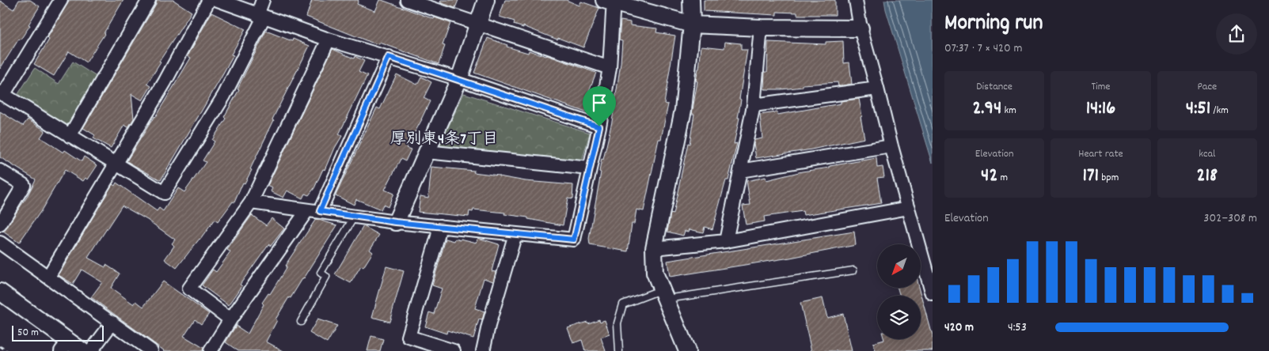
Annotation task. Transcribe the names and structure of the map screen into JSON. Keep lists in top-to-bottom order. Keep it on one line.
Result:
{"districts":["厚別東4条7丁目"],"scale_bar":"50 m","north":"bottom left","page":{"heading":["Morning run","07:37 · 7 × 420 m"],"stats":[["Distance","2.94 km"],["Time","14:16"],["Pace","4:51 /km"],["Elevation","42 m"],["Heart rate","171 bpm"],["kcal","218"]],"chart":["Elevation","302–308 m"],"list":[{"name":"420 m","note":"4:53"}],"scale":"50 m"}}
